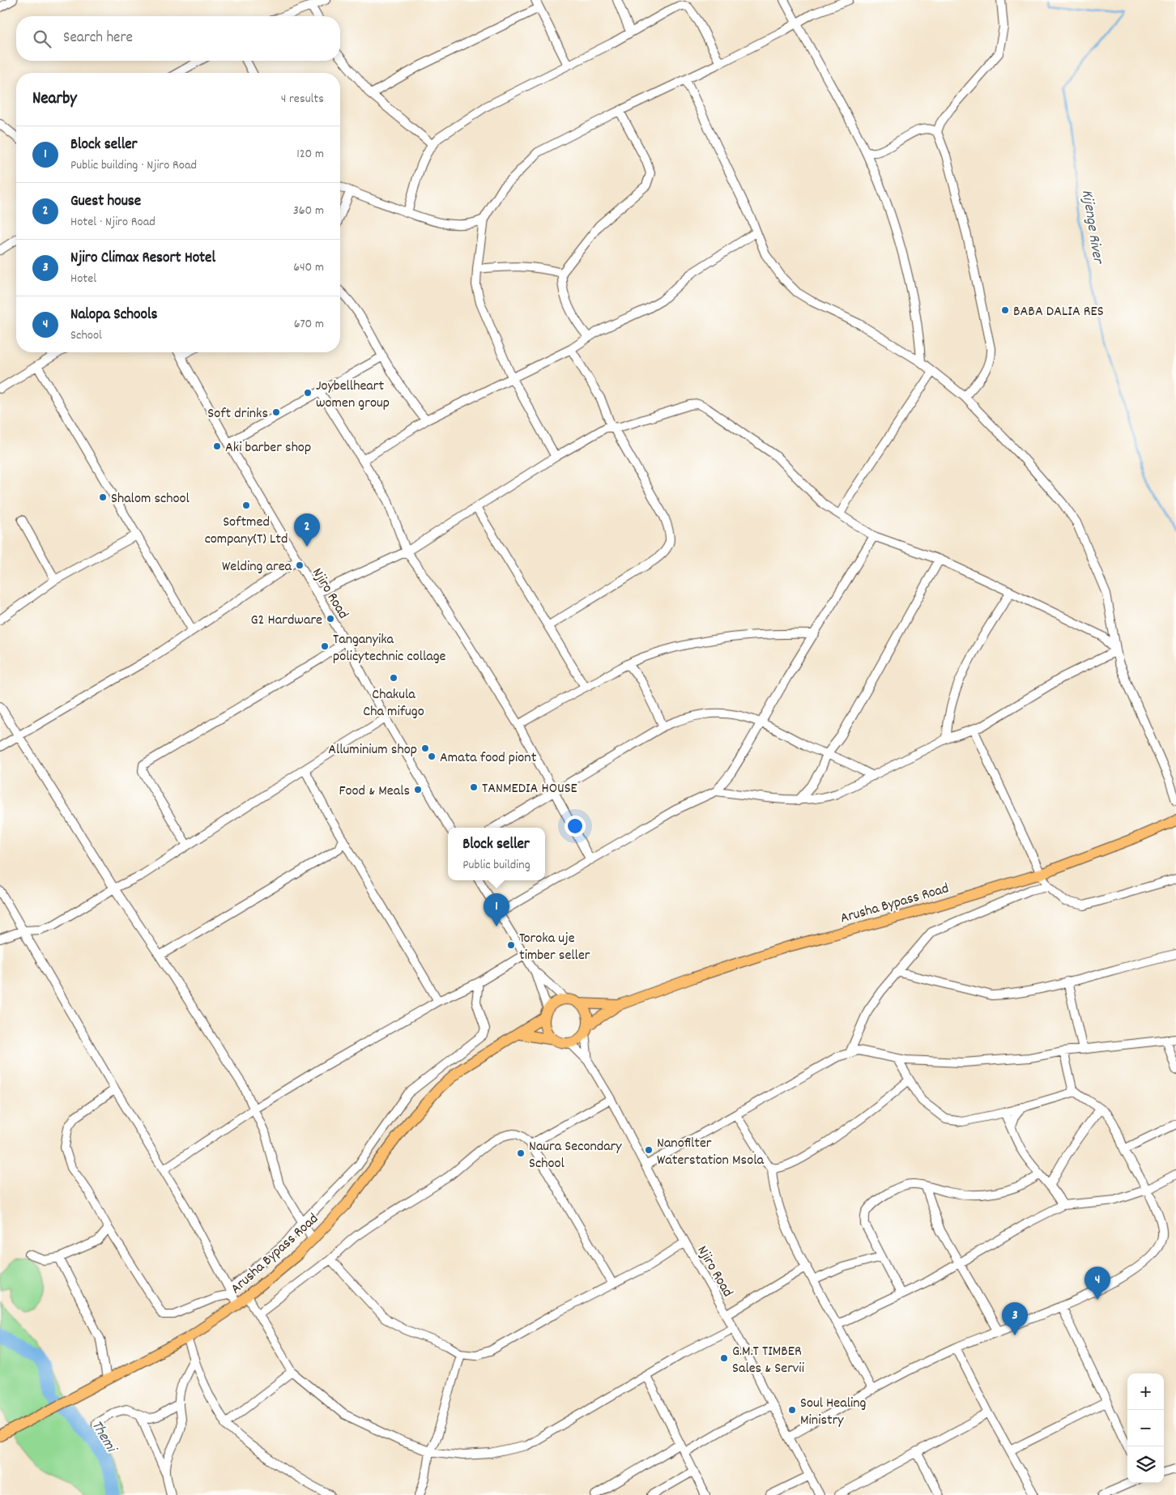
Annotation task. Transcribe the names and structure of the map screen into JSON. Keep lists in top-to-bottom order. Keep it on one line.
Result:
{"streets":{"main road":["Arusha Bypass Road"],"street":["Njiro Road"]},"crossings":[["Njiro Road","Arusha Bypass Road"]],"water":["Kijenge River","Themi"],"places":["BABA DALIA RES","Joybellheart women group","Soft drinks","Aki barber shop","Shalom school","Softmed company(T) Ltd","Welding area","G2 Hardware","Tanganyika policytechnic collage","Chakula Cha mifugo","Alluminium shop","Amata food piont","TANMEDIA HOUSE","Food & Meals","Toroka uje timber seller","Nanofilter Waterstation Msola","Naura Secondary School","G.M.T TIMBER Sales & Servii","Soul Healing Ministry"],"page":{"search":"Search here","heading":["Nearby","4 results"],"list":[{"mark":"1","name":"Block seller","note":"Public building · Njiro Road","value":"120 m"},{"mark":"2","name":"Guest house","note":"Hotel · Njiro Road","value":"360 m"},{"mark":"3","name":"Njiro Climax Resort Hotel","note":"Hotel","value":"640 m"},{"mark":"4","name":"Nalopa Schools","note":"School","value":"670 m"}],"pins":["2","1","4","3"],"popup":["Block seller","Public building"],"map_buttons":["+","−"]}}
